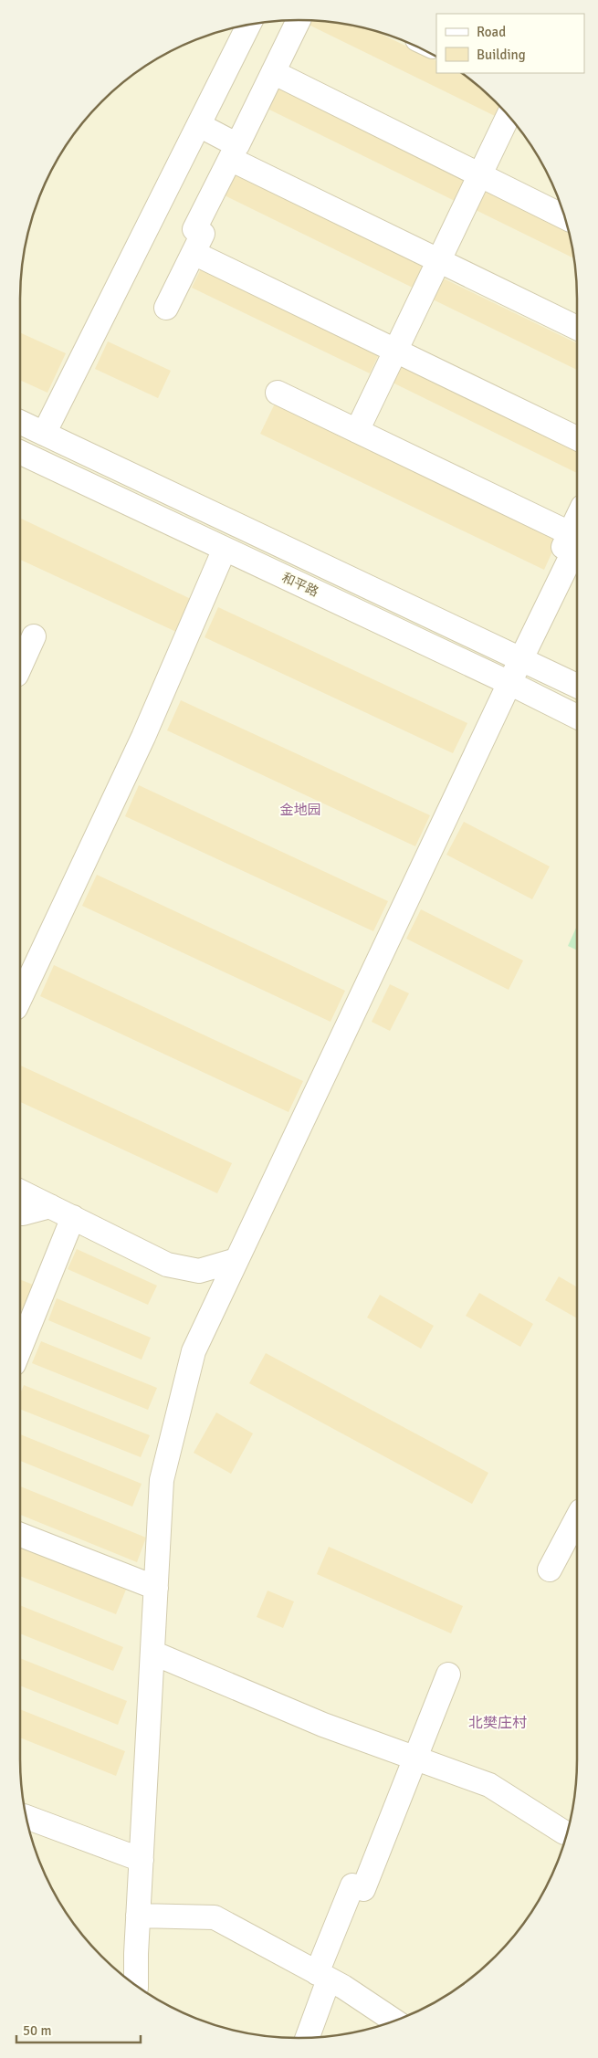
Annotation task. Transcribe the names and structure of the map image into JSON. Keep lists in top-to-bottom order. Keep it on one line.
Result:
{"streets":{"street":["和平路"]},"districts":["金地园","北樊庄村"],"legend":["Road","Building"],"scale_bar":"50 m"}
